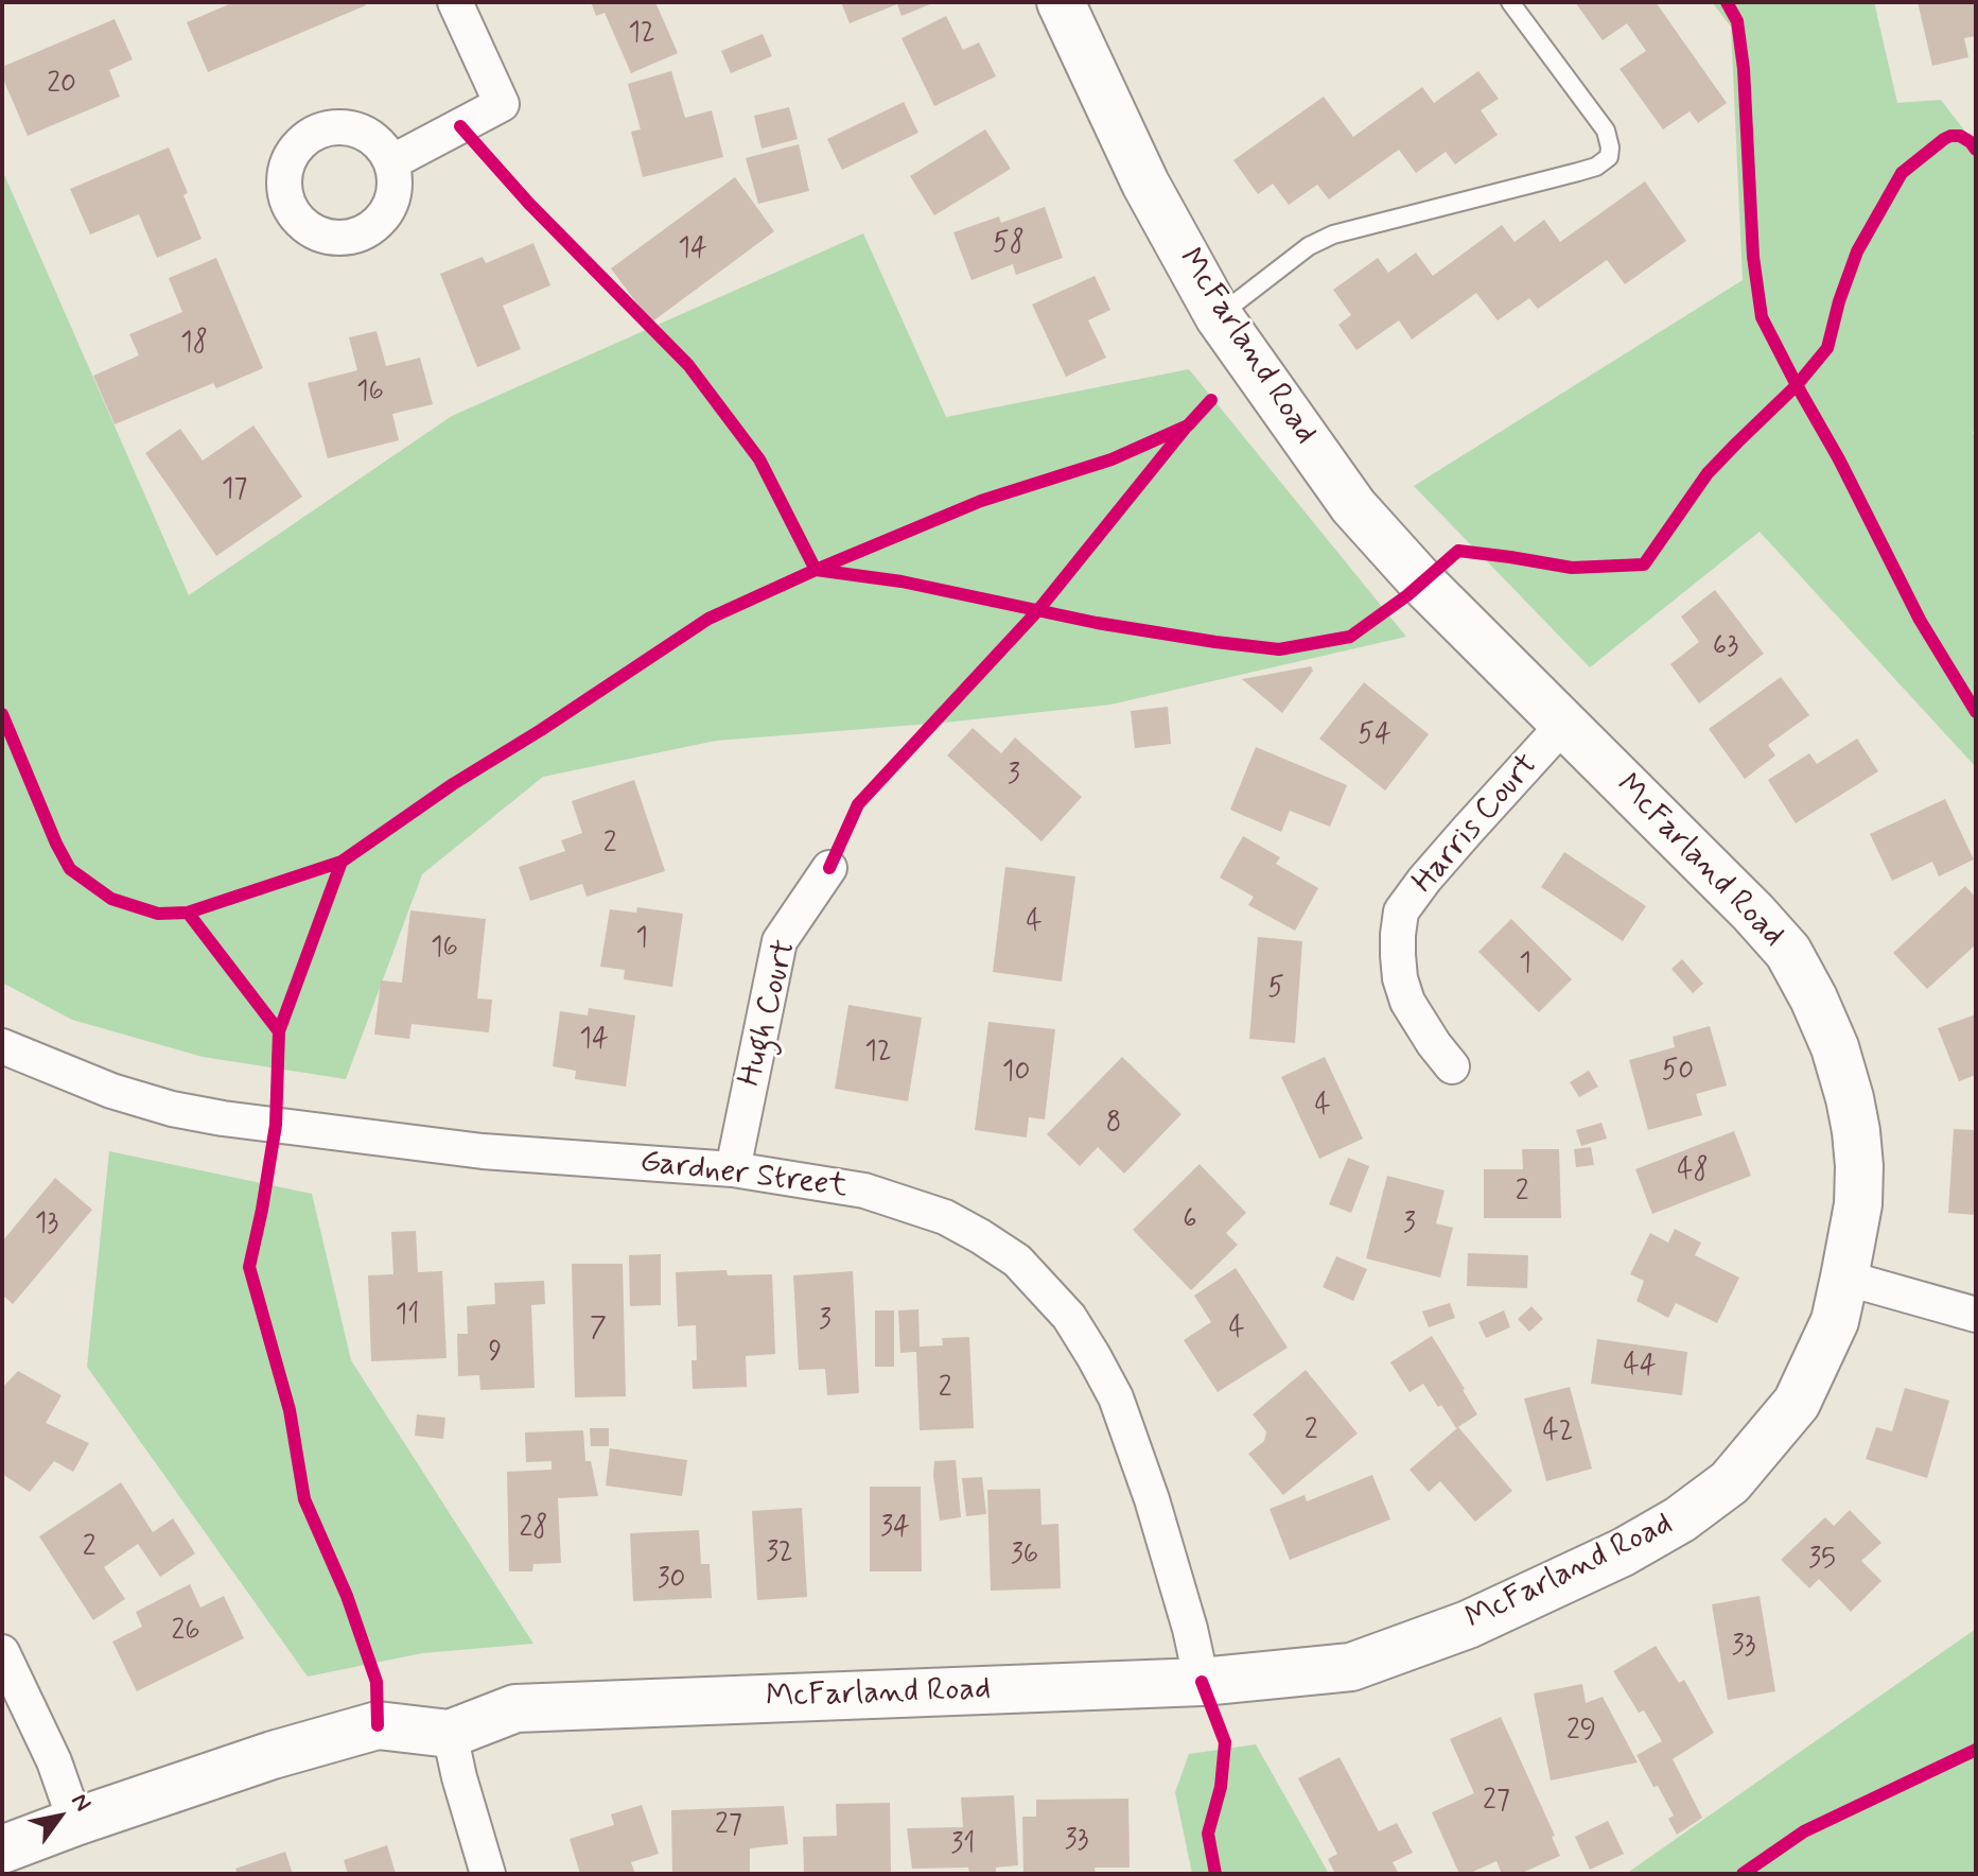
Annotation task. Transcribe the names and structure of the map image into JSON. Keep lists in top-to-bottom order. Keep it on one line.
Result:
{"streets":{"street":["McFarland Road","Harris Court","Hugh Court","Gardner Street"]},"crossings":[["McFarland Road","Harris Court"],["McFarland Road","Gardner Street"],["Hugh Court","Gardner Street"]],"house_numbers":["12","20","58","14","18","16","17","63","54","3","2","4","1","16","1","5","14","12","50","10","4","8","48","2","6","13","3","11","3","7","4","9","44","2","2","42","34","28","2","32","36","35","30","26","33","29","27","27","33","31"],"north":"top right"}
